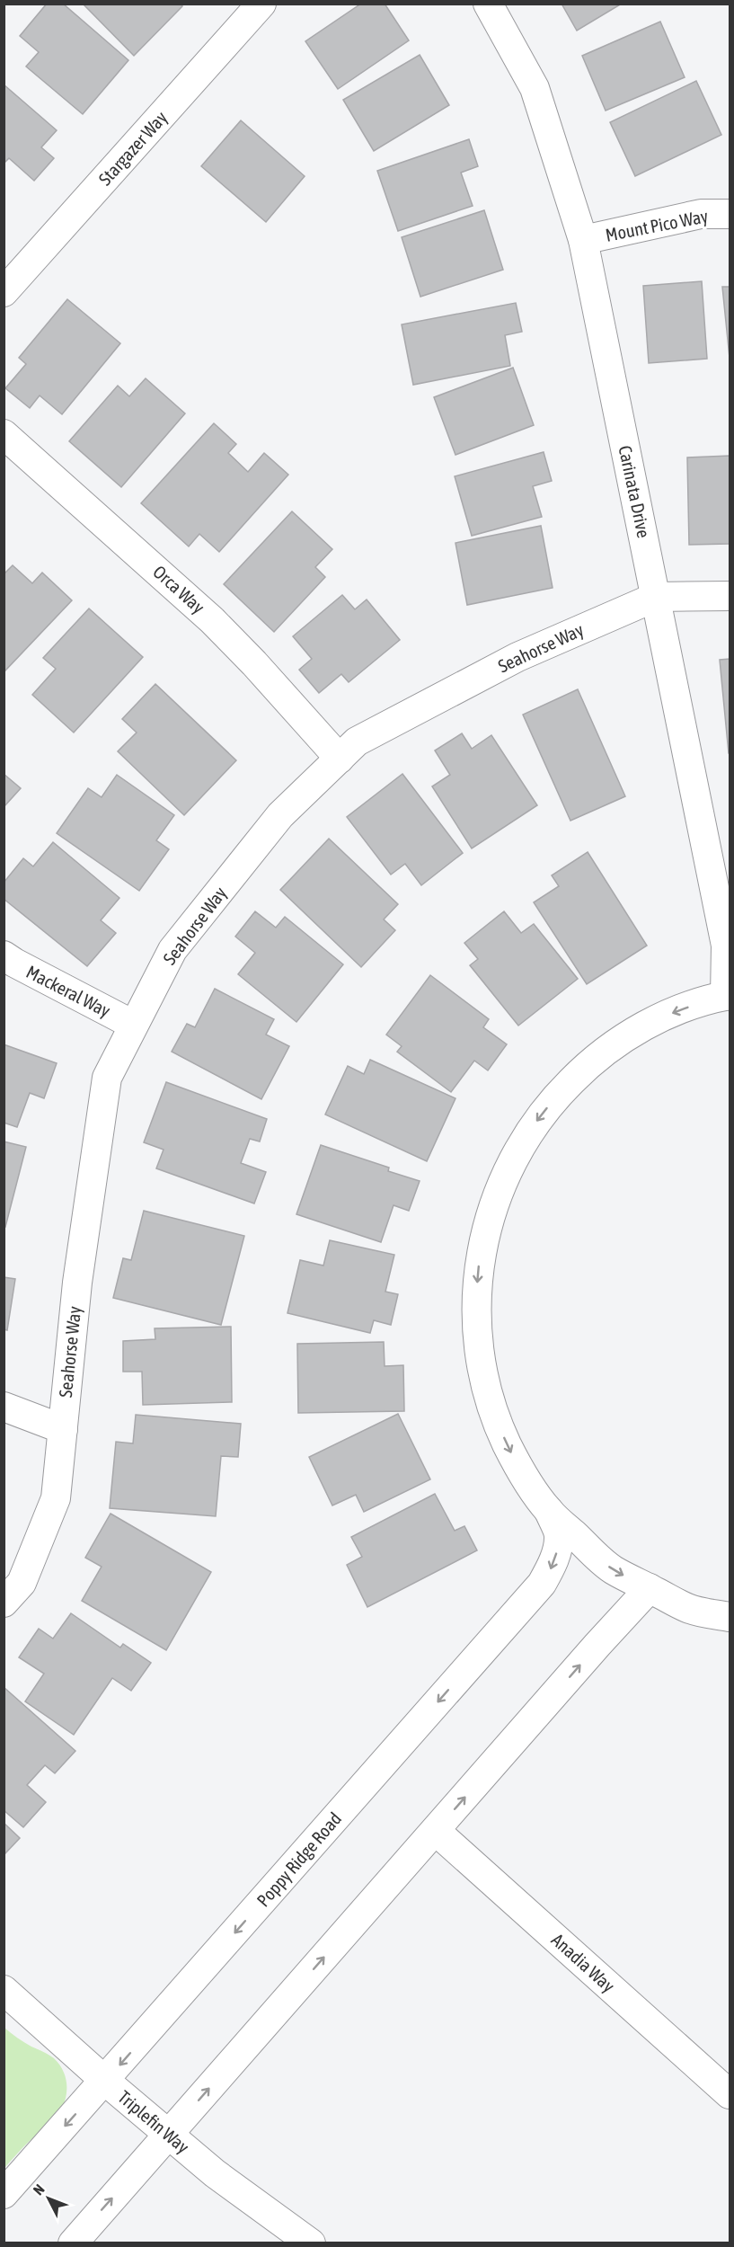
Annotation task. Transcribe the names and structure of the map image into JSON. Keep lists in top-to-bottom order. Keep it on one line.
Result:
{"streets":{"street":["Stargazer Way","Mount Pico Way","Carinata Drive","Orca Way","Seahorse Way","Mackeral Way","Poppy Ridge Road","Anadia Way","Triplefin Way"]},"crossings":[["Mount Pico Way","Carinata Drive"],["Carinata Drive","Seahorse Way"],["Carinata Drive","Poppy Ridge Road"],["Orca Way","Seahorse Way"],["Seahorse Way","Mackeral Way"],["Poppy Ridge Road","Triplefin Way"]],"north":"top left"}
